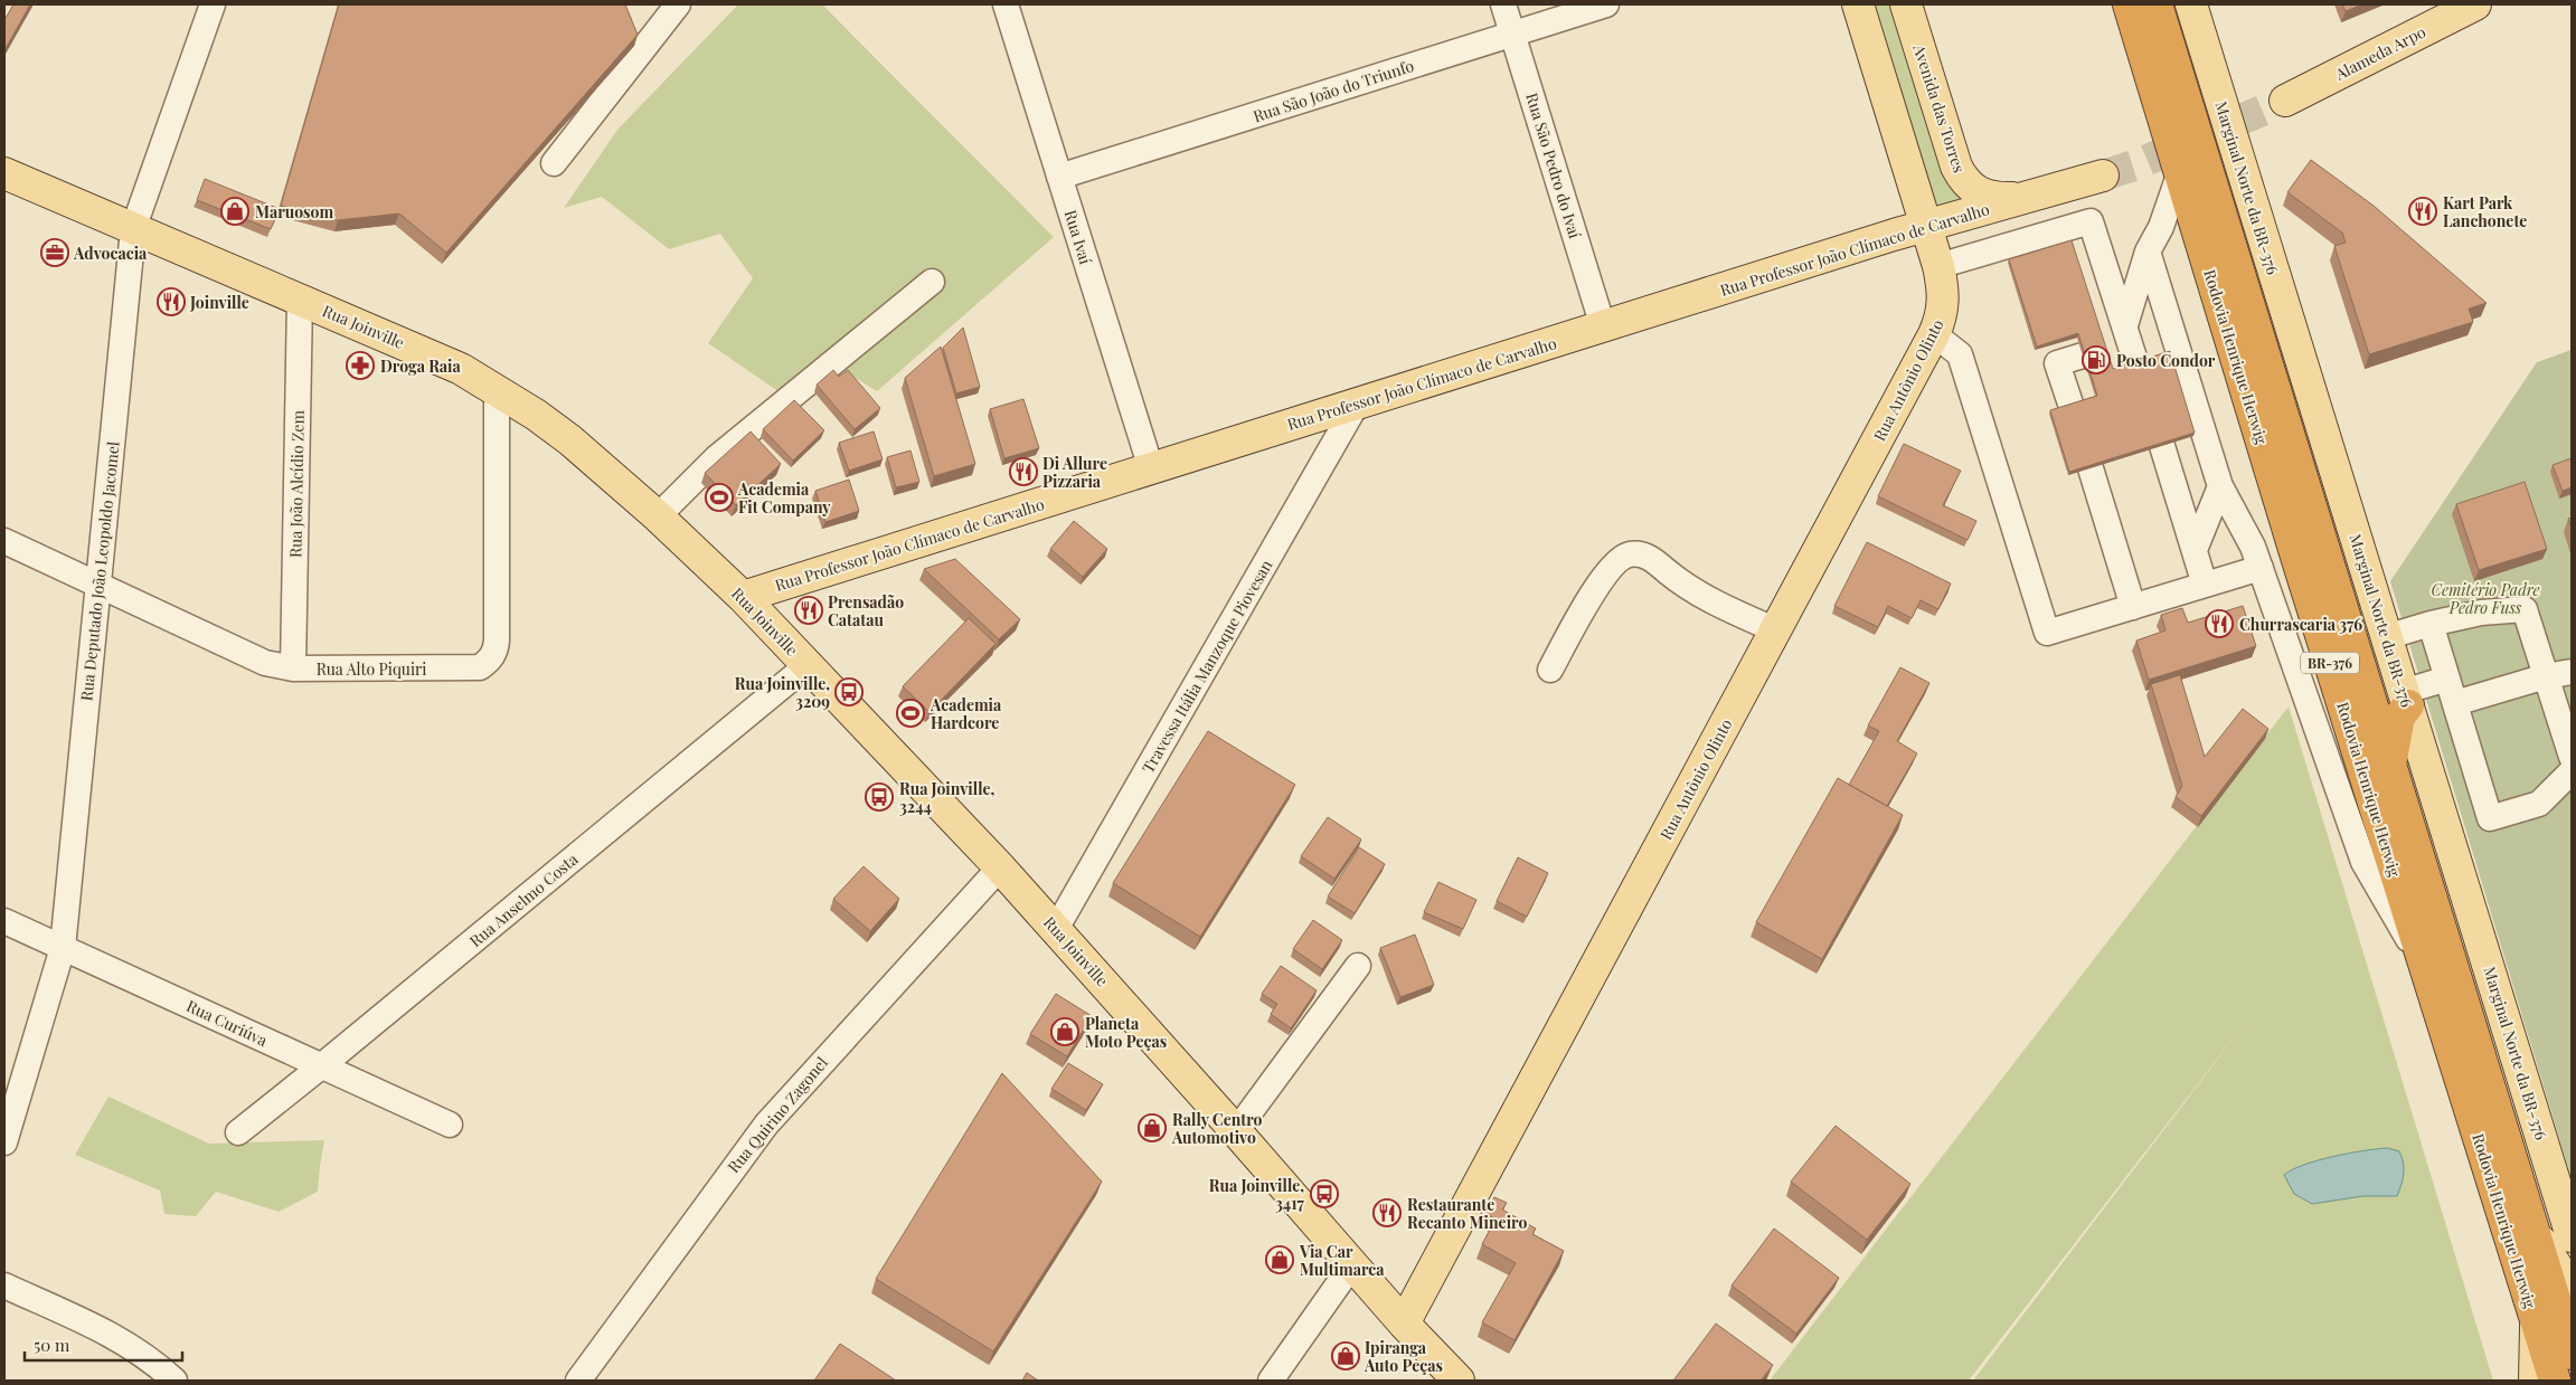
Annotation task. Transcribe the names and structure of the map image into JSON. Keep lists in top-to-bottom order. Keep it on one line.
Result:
{"streets":{"highway":["Rodovia Henrique Herwig","BR-376"],"main road":["Alameda Arpo","Avenida das Torres","Marginal Norte da BR-376","Rua Professor João Clímaco de Carvalho","Rua Joinville","Rua Antônio Olinto"],"street":["Rua São João do Triunfo","Rua São Pedro do Ivaí","Rua Ivaí","Rua João Alcídio Zem","Rua Deputado João Leopoldo Jacomel","Travessa Itália Manzoque Piovesan","Rua Alto Piquiri","Rua Anselmo Costa","Rua Curiúva","Rua Quirino Zagonel"]},"crossings":[["Rua São João do Triunfo","Rua São Pedro do Ivaí"],["Rua São João do Triunfo","Rua Ivaí"],["Avenida das Torres","Rua Professor João Clímaco de Carvalho"],["Rua São Pedro do Ivaí","Rua Professor João Clímaco de Carvalho"],["Rua Ivaí","Rua Professor João Clímaco de Carvalho"],["Rua Professor João Clímaco de Carvalho","Rua Joinville"],["Rua Professor João Clímaco de Carvalho","Rua Antônio Olinto"],["Rua Professor João Clímaco de Carvalho","Travessa Itália Manzoque Piovesan"],["Rua Joinville","Rua Antônio Olinto"],["Rua Joinville","Rua João Alcídio Zem"],["Rua Joinville","Rua Deputado João Leopoldo Jacomel"],["Rua Joinville","Travessa Itália Manzoque Piovesan"],["Rua Joinville","Rua Alto Piquiri"],["Rua Joinville","Rua Anselmo Costa"],["Rua Joinville","Rua Quirino Zagonel"],["Rodovia Henrique Herwig","BR-376"],["Rua João Alcídio Zem","Rua Alto Piquiri"],["Rua Deputado João Leopoldo Jacomel","Rua Alto Piquiri"],["Rua Deputado João Leopoldo Jacomel","Rua Curiúva"],["Rua Anselmo Costa","Rua Curiúva"]],"parks":["Cemitério Padre Pedro Fuss"],"places":{"shop":["Maruosom","Planeta Moto Peças","Rally Centro Automotivo","Via Car Multimarca","Ipiranga Auto Peças"],"restaurant":["Kart Park Lanchonete","Joinville","Di Allure Pizzaria","Prensadão Catatau","Churrascaria 376","Restaurante Recanto Mineiro"],"office":["Advocacia"],"fuel station":["Posto Condor"],"pharmacy":["Droga Raia"],"sports":["Academia Fit Company","Academia Hardcore"],"bus stop":["Rua Joinville, 3209","Rua Joinville, 3244","Rua Joinville, 3417"]},"scale_bar":"50 m"}
